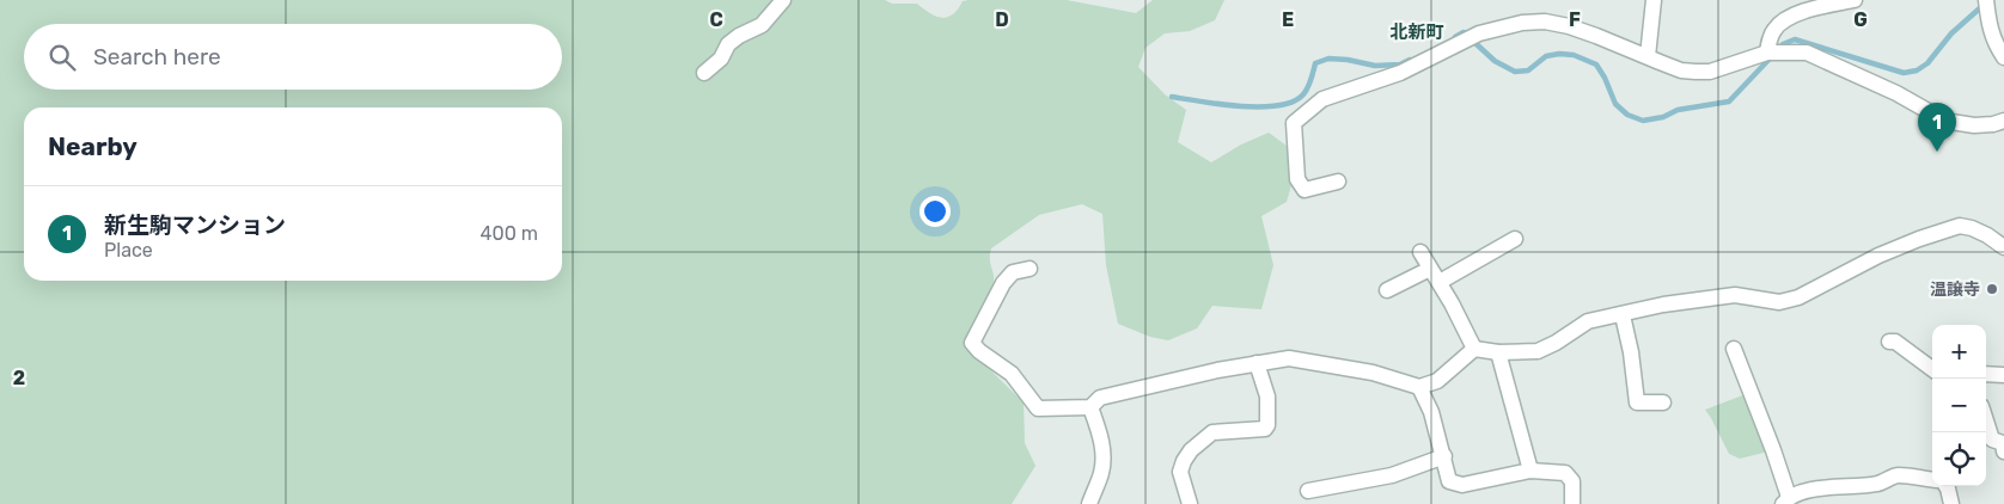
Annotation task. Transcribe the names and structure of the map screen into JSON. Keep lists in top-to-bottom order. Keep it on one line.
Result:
{"districts":["北新町"],"places":["温譲寺"],"page":{"search":"Search here","pins":"1","heading":"Nearby","list":[{"mark":"1","name":"新生駒マンション","note":"Place","value":"400 m"}],"map_buttons":["+","−"]},"grid":{"columns":["C","D","E","F","G"],"rows":["2"]}}
